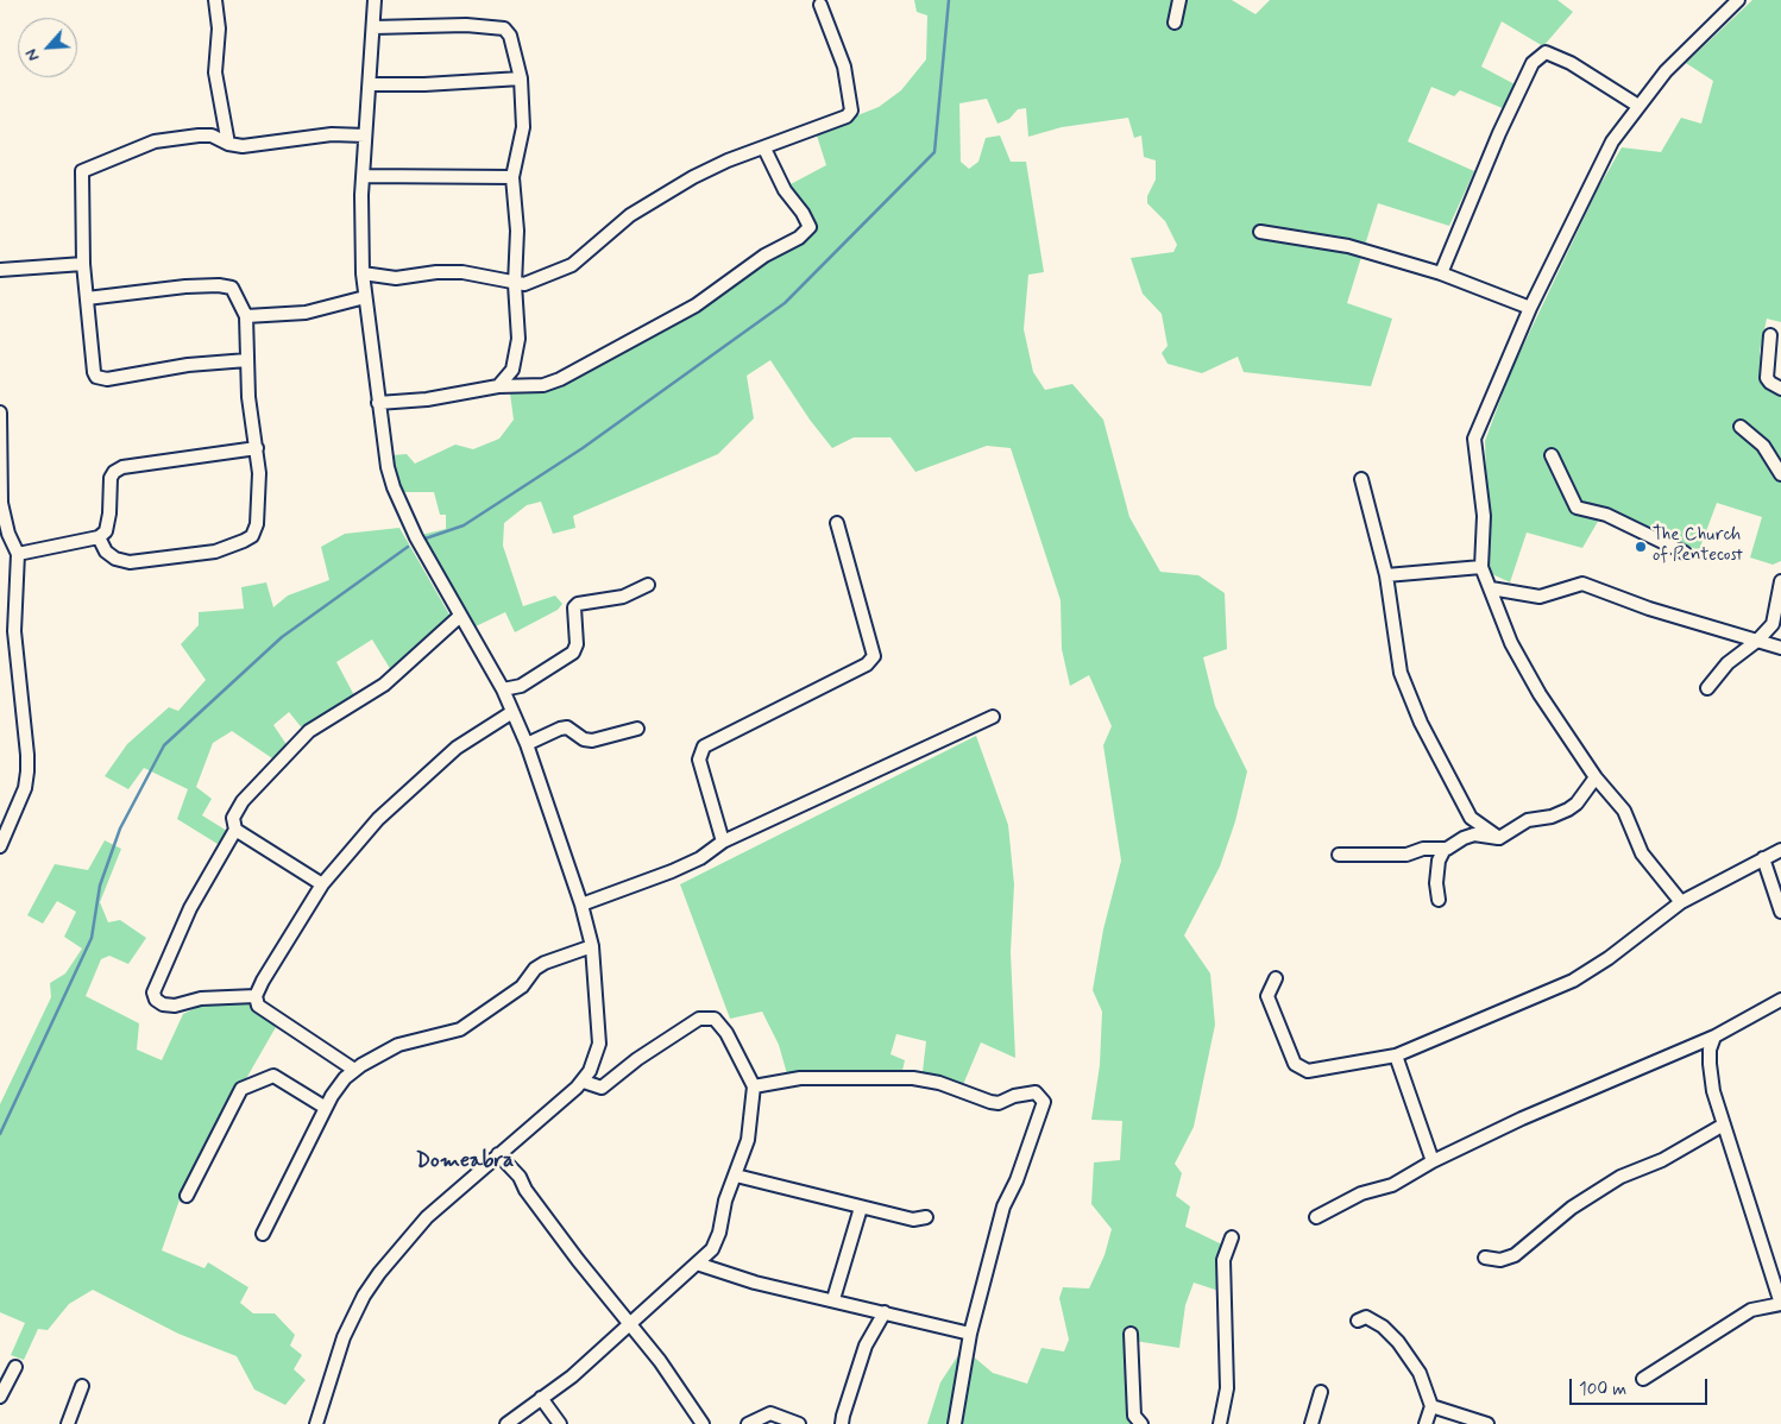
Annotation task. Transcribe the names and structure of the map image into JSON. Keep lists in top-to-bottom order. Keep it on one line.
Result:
{"districts":["Domeabra"],"places":["The Church of Pentecost"],"scale_bar":"100 m","north":"bottom left"}
